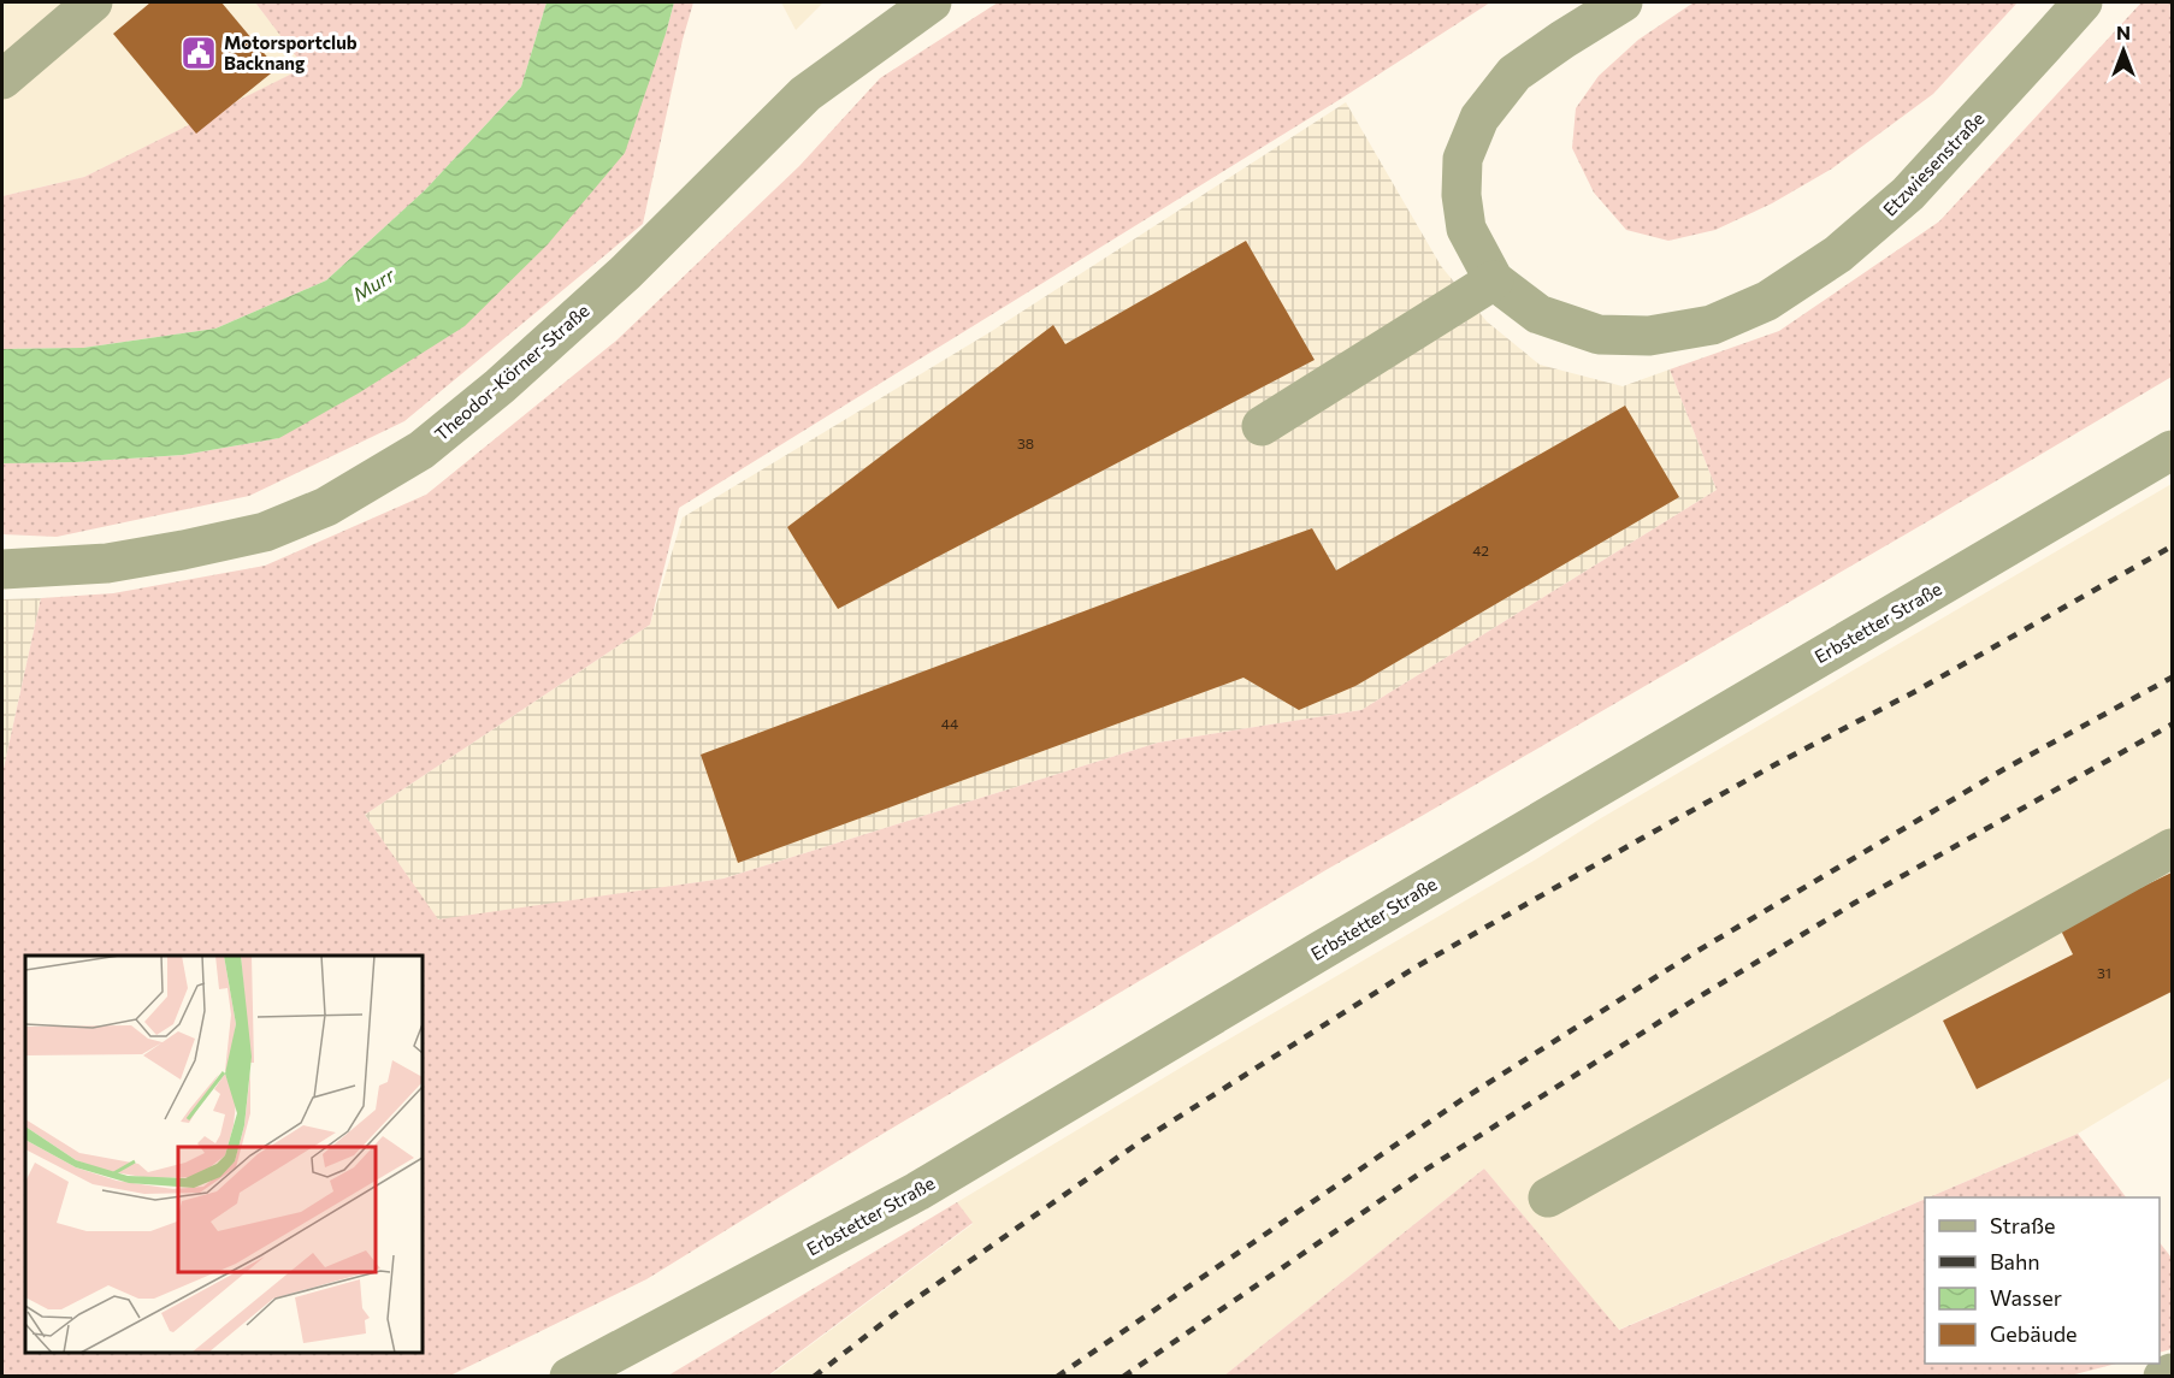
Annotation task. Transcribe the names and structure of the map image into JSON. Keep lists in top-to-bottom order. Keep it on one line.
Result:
{"streets":{"street":["Etzwiesenstraße","Theodor-Körner-Straße","Erbstetter Straße"]},"water":["Murr"],"places":{"public building":["Motorsportclub Backnang"]},"house_numbers":["38","42","44","31"],"legend":["Straße","Bahn","Wasser","Gebäude"],"north":"top"}
